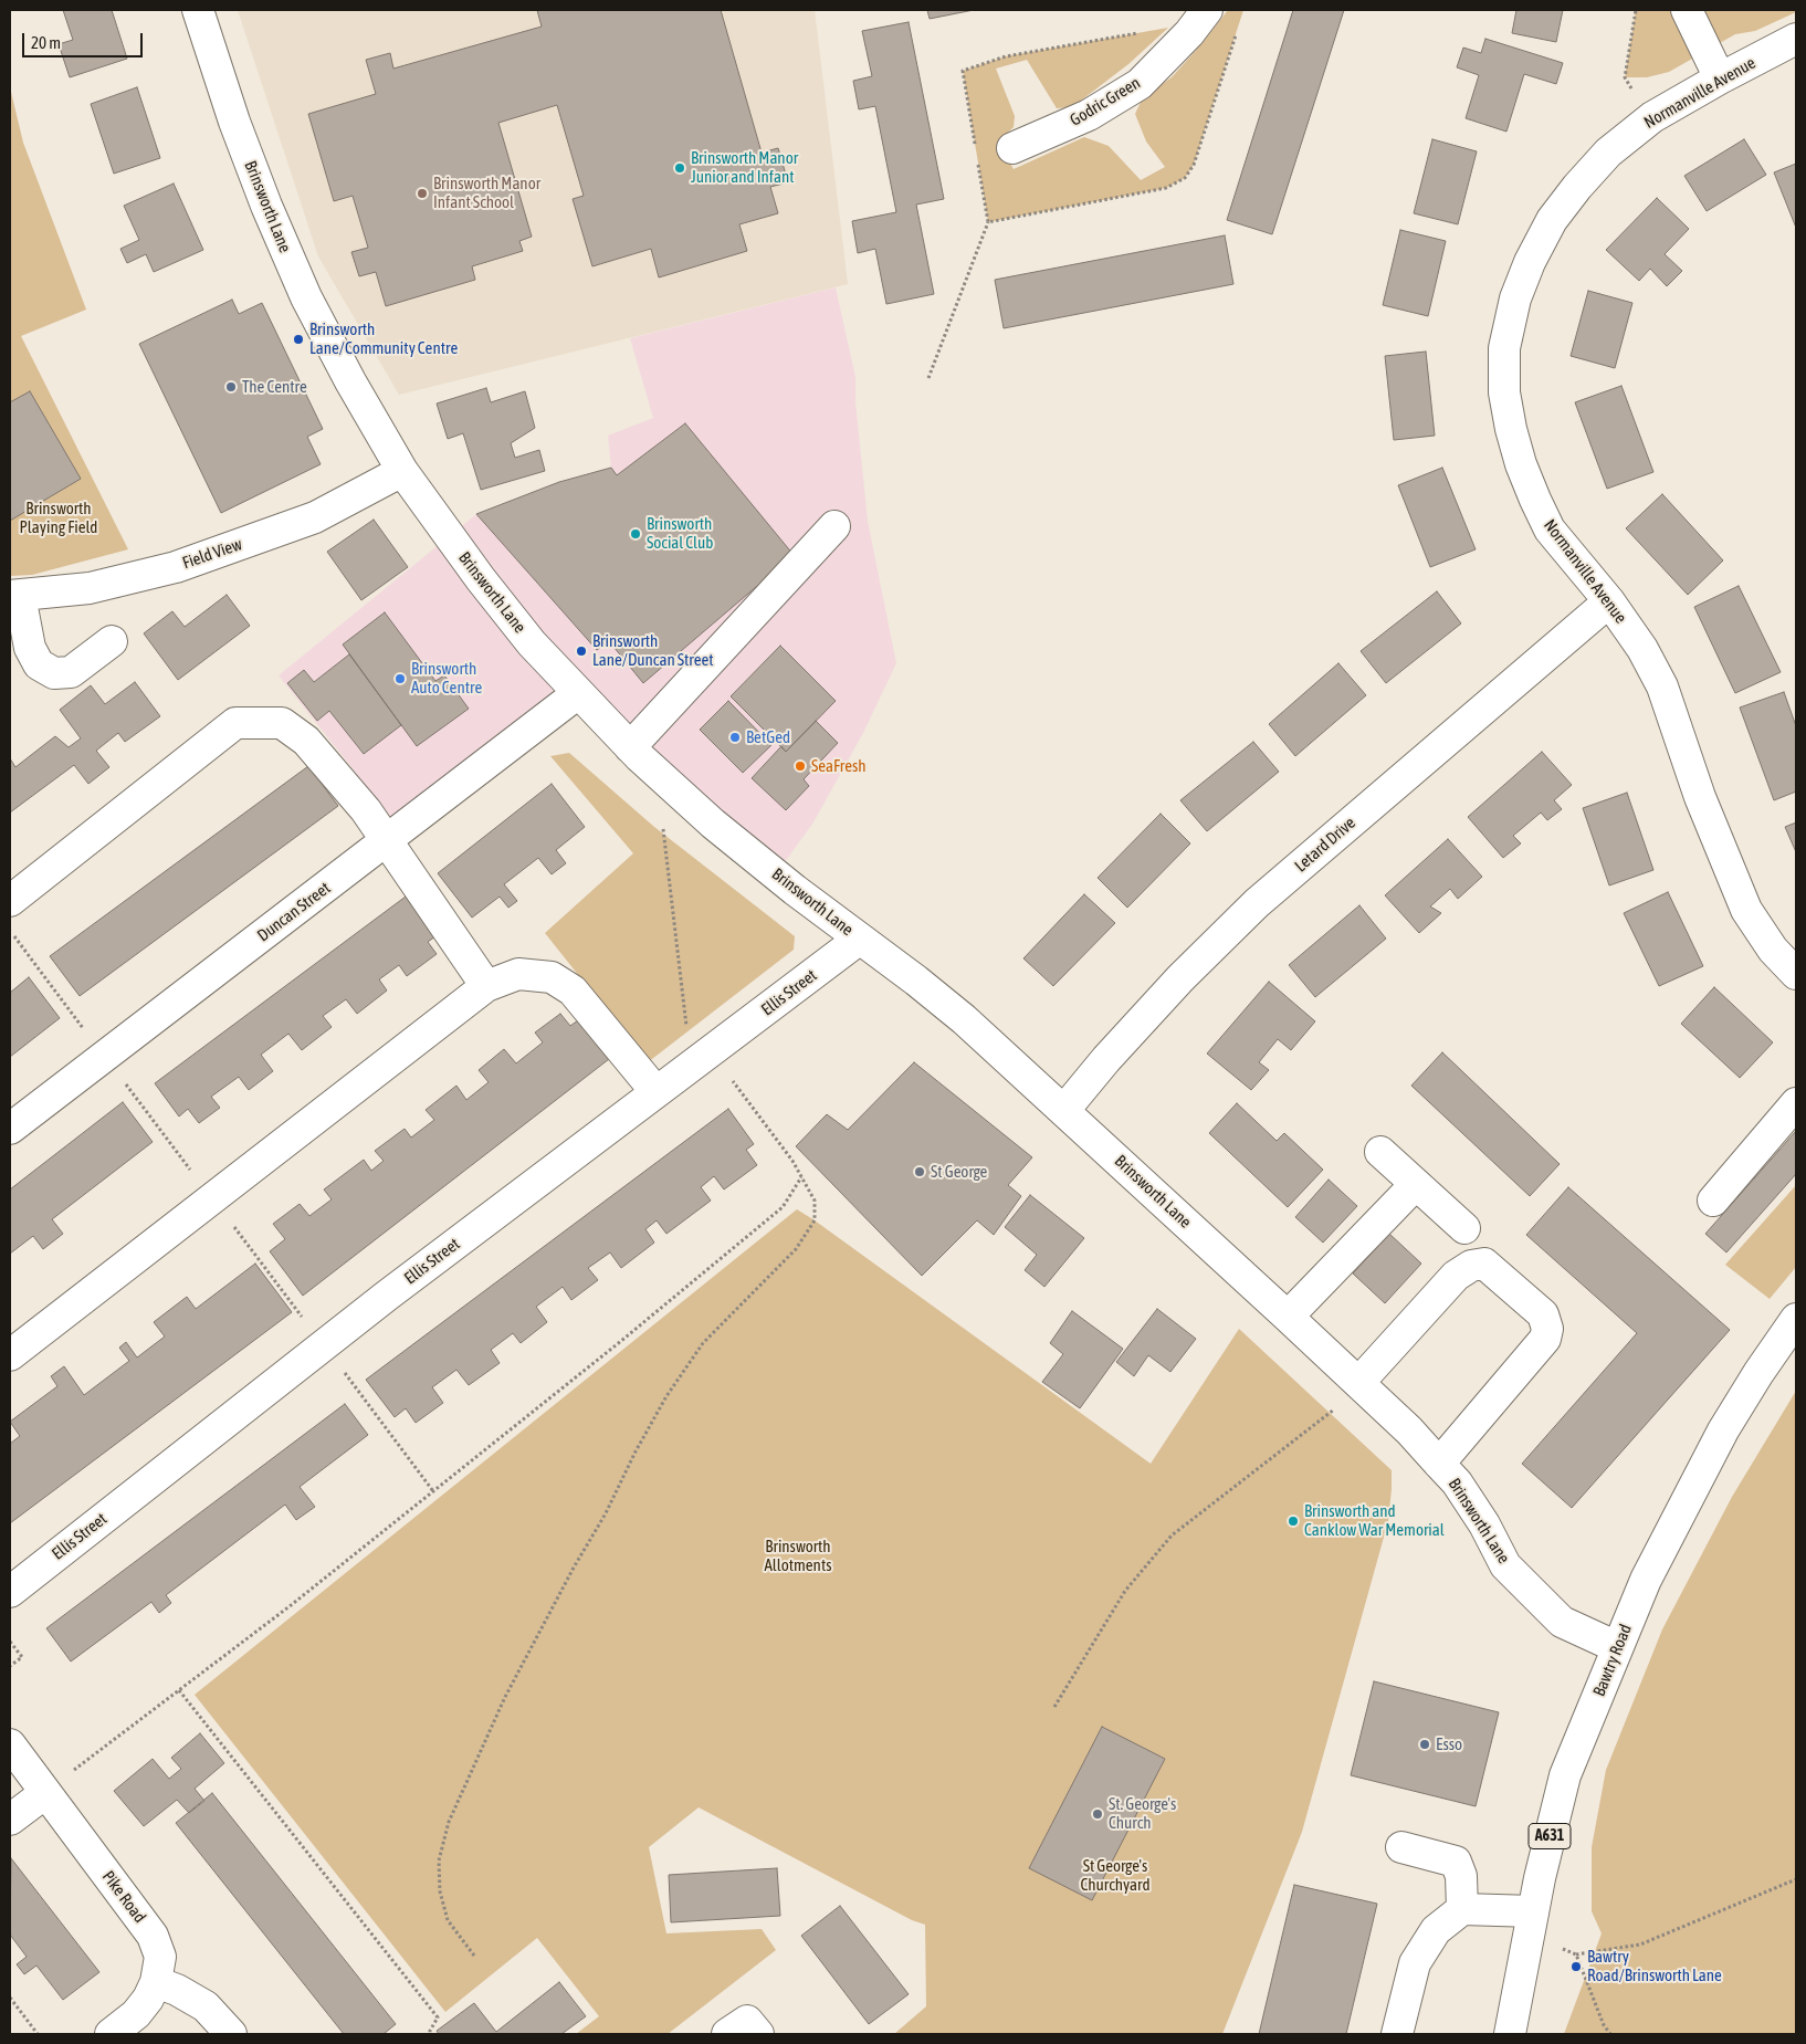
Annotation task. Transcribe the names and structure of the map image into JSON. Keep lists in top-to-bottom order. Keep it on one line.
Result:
{"streets":{"street":["Normanville Avenue","Godric Green","Brinsworth Lane","Field View","Letard Drive","Duncan Street","Ellis Street","Bawtry Road","A631","Pike Road"]},"crossings":[["Normanville Avenue","Letard Drive"],["Brinsworth Lane","Field View"],["Brinsworth Lane","Letard Drive"],["Brinsworth Lane","Duncan Street"],["Brinsworth Lane","Ellis Street"],["Brinsworth Lane","Bawtry Road"]],"parks":["Brinsworth Playing Field","Brinsworth Allotments","St George's Churchyard"],"places":["Brinsworth Manor Junior and Infant","Brinsworth Manor Infant School","Brinsworth Lane/Community Centre","The Centre","Brinsworth Social Club","Brinsworth Lane/Duncan Street","Brinsworth Auto Centre","BetGed","SeaFresh","St George","Brinsworth and Canklow War Memorial","Esso","St. George's Church","Bawtry Road/Brinsworth Lane"],"scale_bar":"20 m"}
